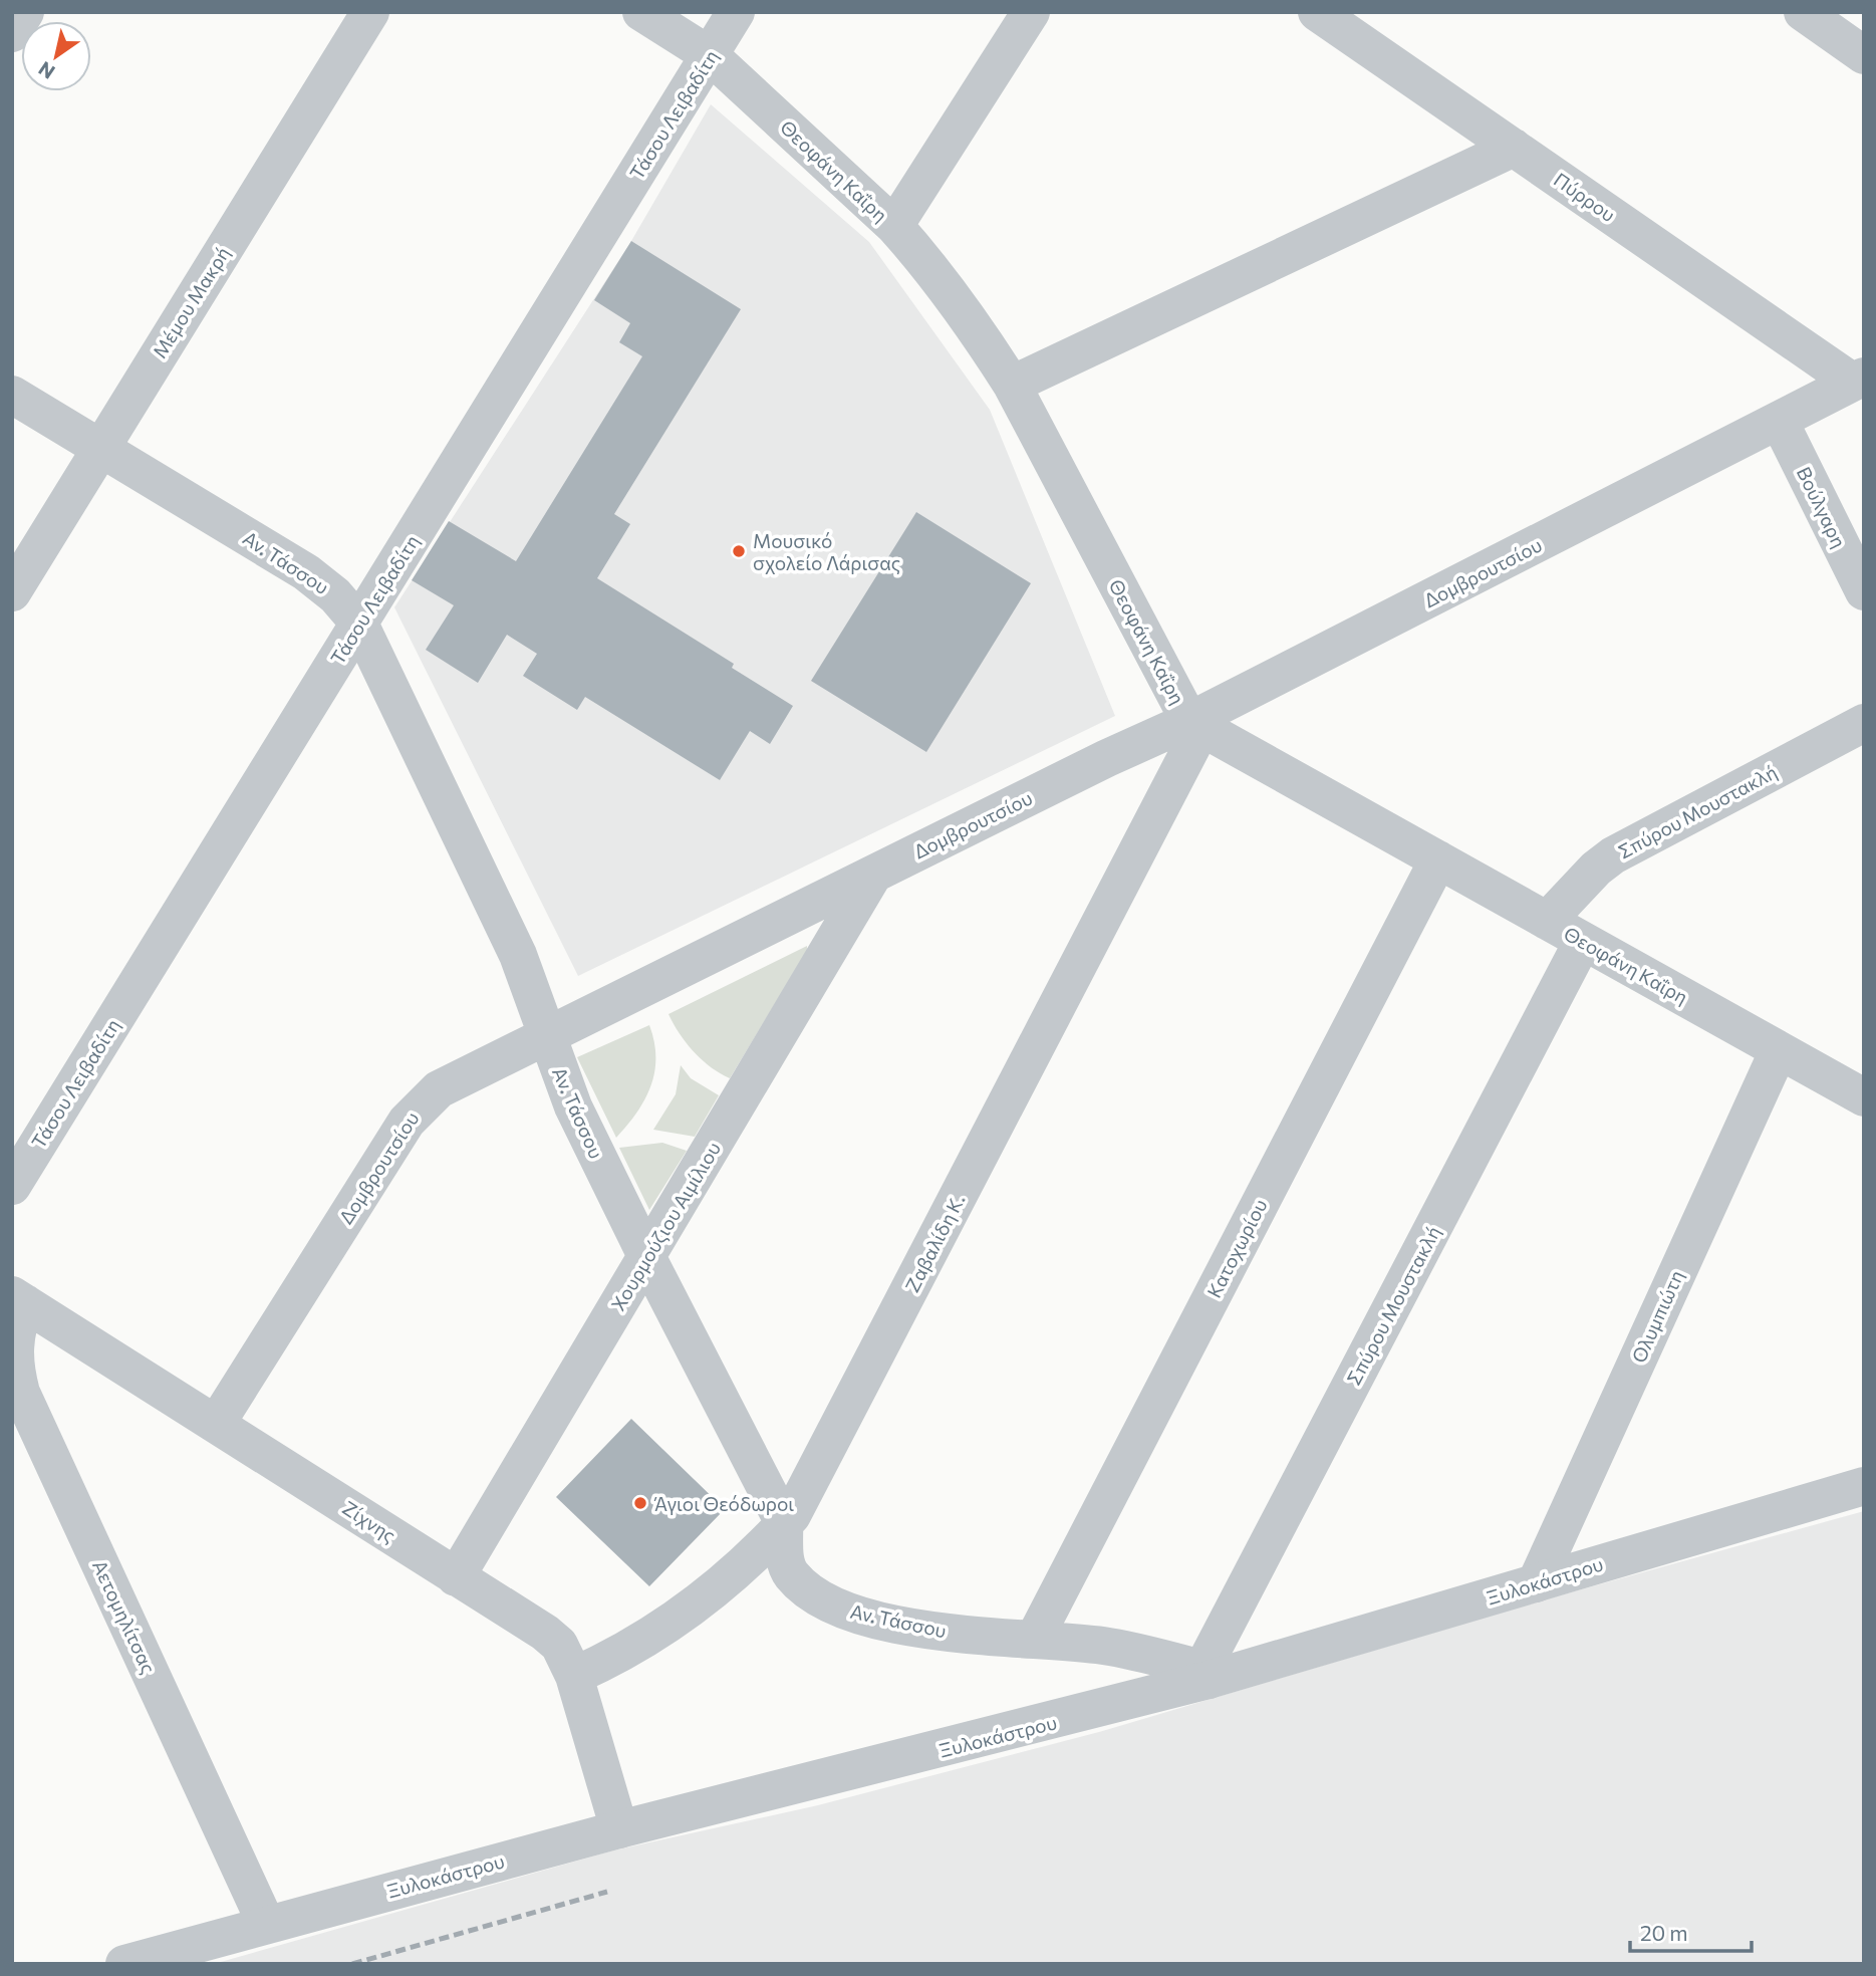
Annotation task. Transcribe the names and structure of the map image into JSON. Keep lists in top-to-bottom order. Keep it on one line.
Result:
{"streets":{"street":["Τάσου Λειβαδίτη","Θεοφάνη Καΐρη","Πύρρου","Μέμου Μακρή","Βούλγαρη","Αν. Τάσσου","Δομβρουτσίου","Σπύρου Μουστακλή","Χουρμούζιου Αιμίλιου","Ζαβαλίδη Κ.","Κατοχωρίου","Ολυμπιώτη","Ζίχνης","Ξυλοκάστρου","Αετομηλίτσας"]},"crossings":[["Τάσου Λειβαδίτη","Θεοφάνη Καΐρη"],["Τάσου Λειβαδίτη","Αν. Τάσσου"],["Θεοφάνη Καΐρη","Δομβρουτσίου"],["Θεοφάνη Καΐρη","Σπύρου Μουστακλή"],["Θεοφάνη Καΐρη","Ζαβαλίδη Κ."],["Θεοφάνη Καΐρη","Κατοχωρίου"],["Θεοφάνη Καΐρη","Ολυμπιώτη"],["Πύρρου","Δομβρουτσίου"],["Μέμου Μακρή","Αν. Τάσσου"],["Βούλγαρη","Δομβρουτσίου"],["Αν. Τάσσου","Δομβρουτσίου"],["Αν. Τάσσου","Σπύρου Μουστακλή"],["Αν. Τάσσου","Χουρμούζιου Αιμίλιου"],["Αν. Τάσσου","Ζαβαλίδη Κ."],["Αν. Τάσσου","Κατοχωρίου"],["Αν. Τάσσου","Ξυλοκάστρου"],["Δομβρουτσίου","Χουρμούζιου Αιμίλιου"],["Δομβρουτσίου","Ζαβαλίδη Κ."],["Δομβρουτσίου","Ζίχνης"],["Σπύρου Μουστακλή","Ξυλοκάστρου"],["Χουρμούζιου Αιμίλιου","Ζίχνης"],["Ζαβαλίδη Κ.","Ζίχνης"],["Ολυμπιώτη","Ξυλοκάστρου"],["Ζίχνης","Ξυλοκάστρου"],["Ζίχνης","Αετομηλίτσας"],["Ξυλοκάστρου","Αετομηλίτσας"]],"places":["Μουσικό σχολείο Λάρισας","Άγιοι Θεόδωροι"],"scale_bar":"20 m","north":"bottom left"}
